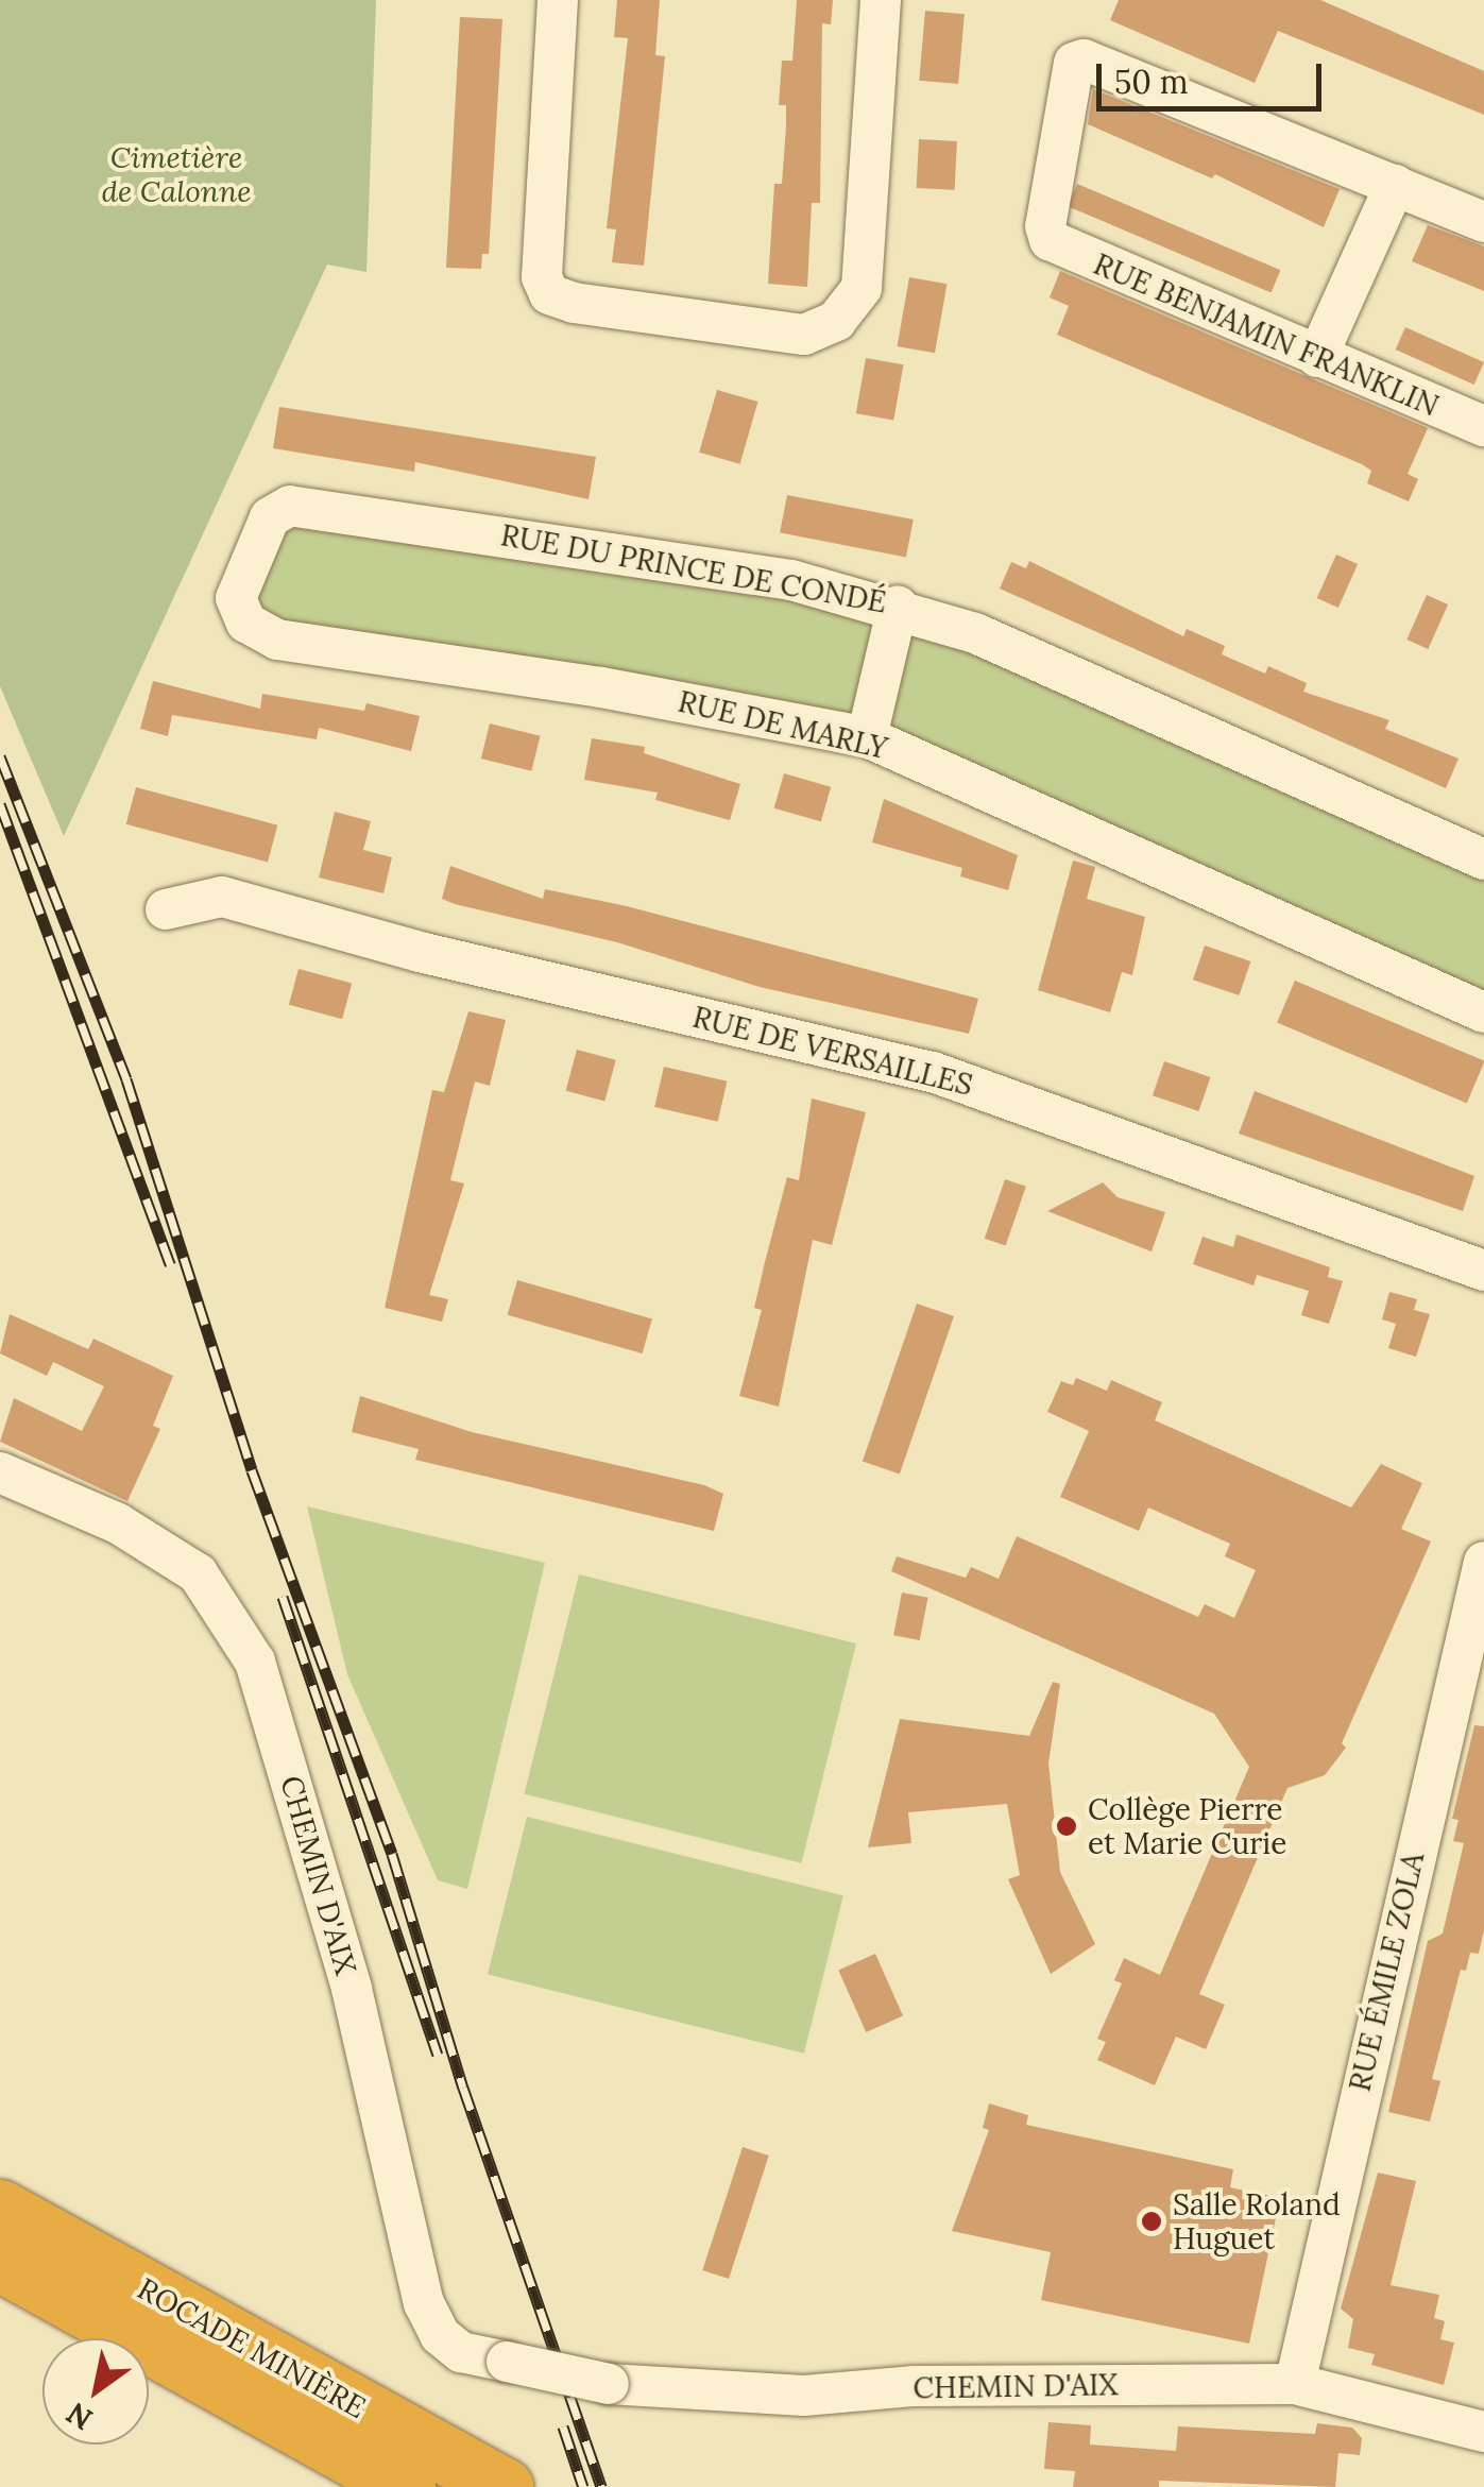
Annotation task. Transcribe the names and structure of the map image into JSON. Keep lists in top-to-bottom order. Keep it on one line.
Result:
{"streets":{"highway":["ROCADE MINIÈRE"],"street":["RUE BENJAMIN FRANKLIN","RUE DU PRINCE DE CONDÉ","RUE DE MARLY","RUE DE VERSAILLES","CHEMIN D'AIX","RUE ÉMILE ZOLA"]},"crossings":[["RUE DU PRINCE DE CONDÉ","RUE DE MARLY"],["CHEMIN D'AIX","RUE ÉMILE ZOLA"]],"parks":["Cimetière de Calonne"],"places":["Collège Pierre et Marie Curie","Salle Roland Huguet"],"scale_bar":"50 m","north":"bottom left"}
